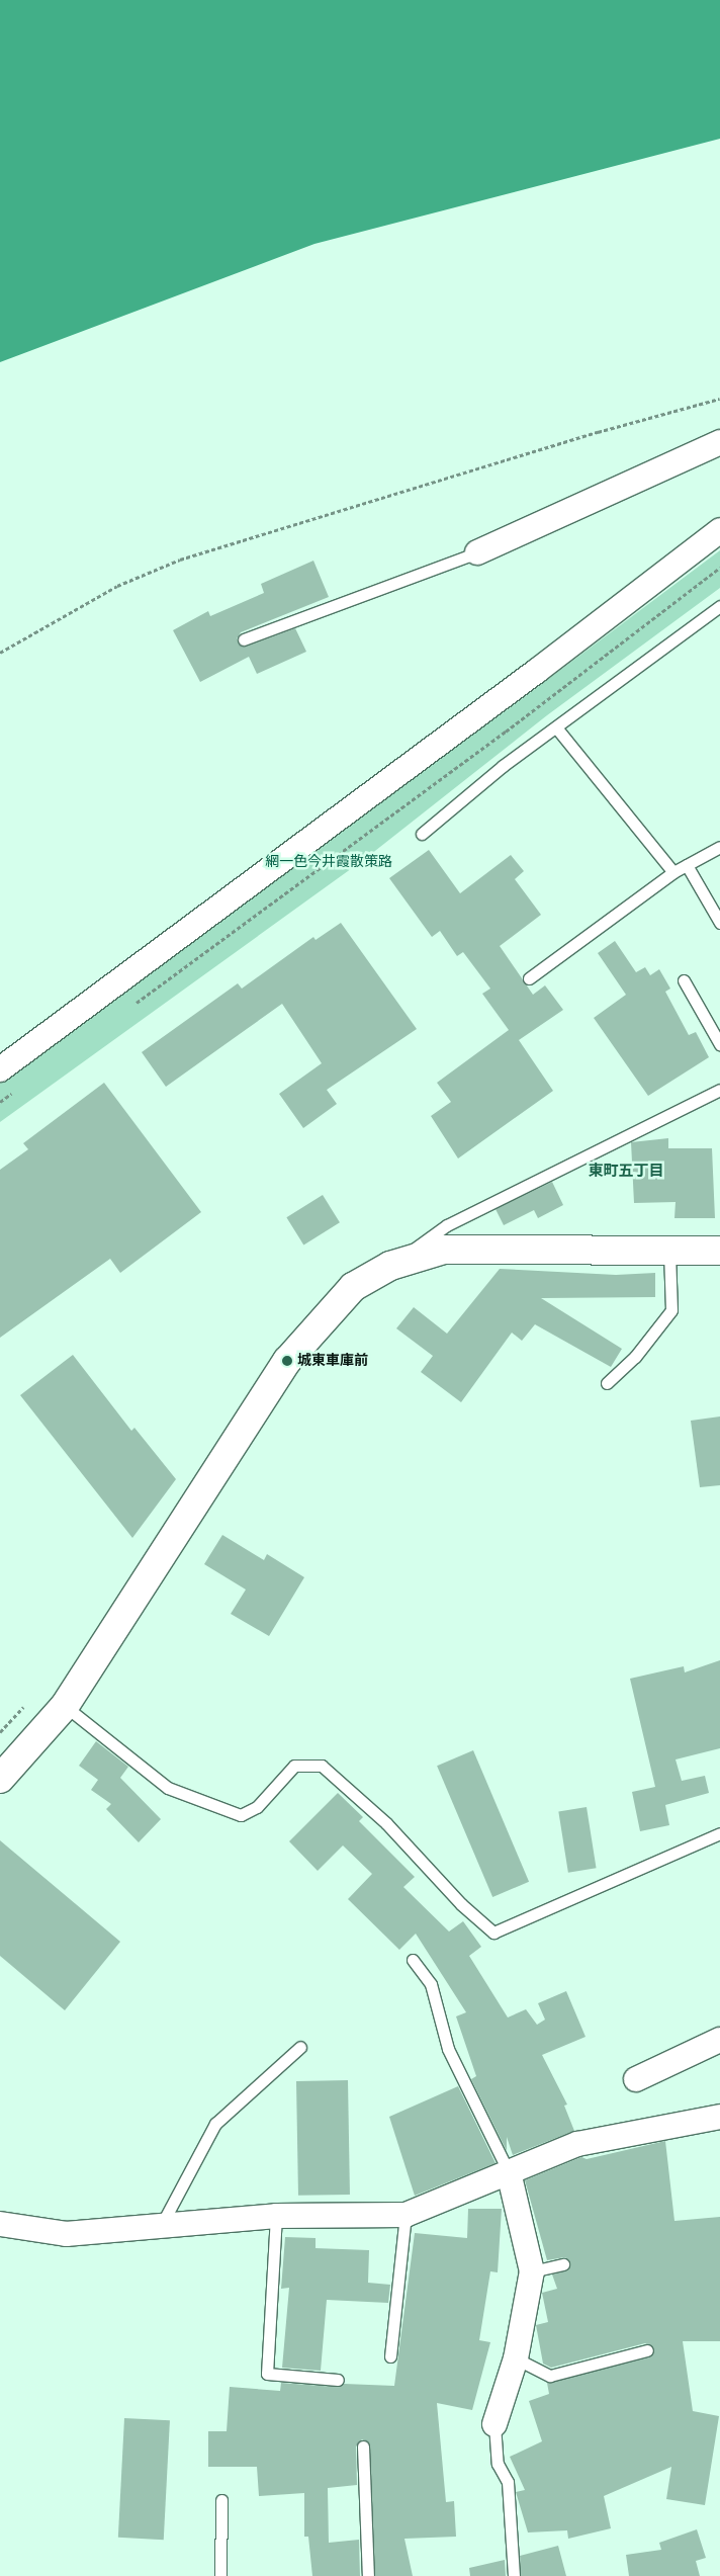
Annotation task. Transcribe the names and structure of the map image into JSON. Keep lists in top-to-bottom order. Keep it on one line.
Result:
{"districts":["東町五丁目"],"parks":["網一色今井霞散策路"],"places":["城東車庫前"]}
